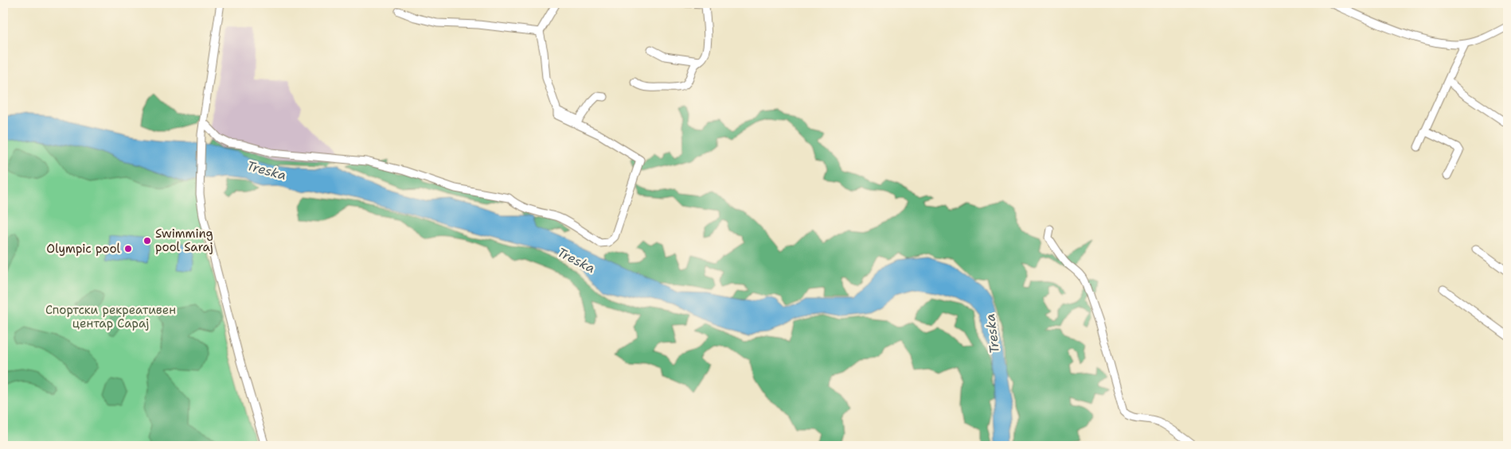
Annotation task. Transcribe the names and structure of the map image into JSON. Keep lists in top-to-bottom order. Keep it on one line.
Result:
{"water":["Treska"],"parks":["Спортски рекреативен центар Сарај"],"places":["Swimming pool Saraj","Olympic pool"]}
